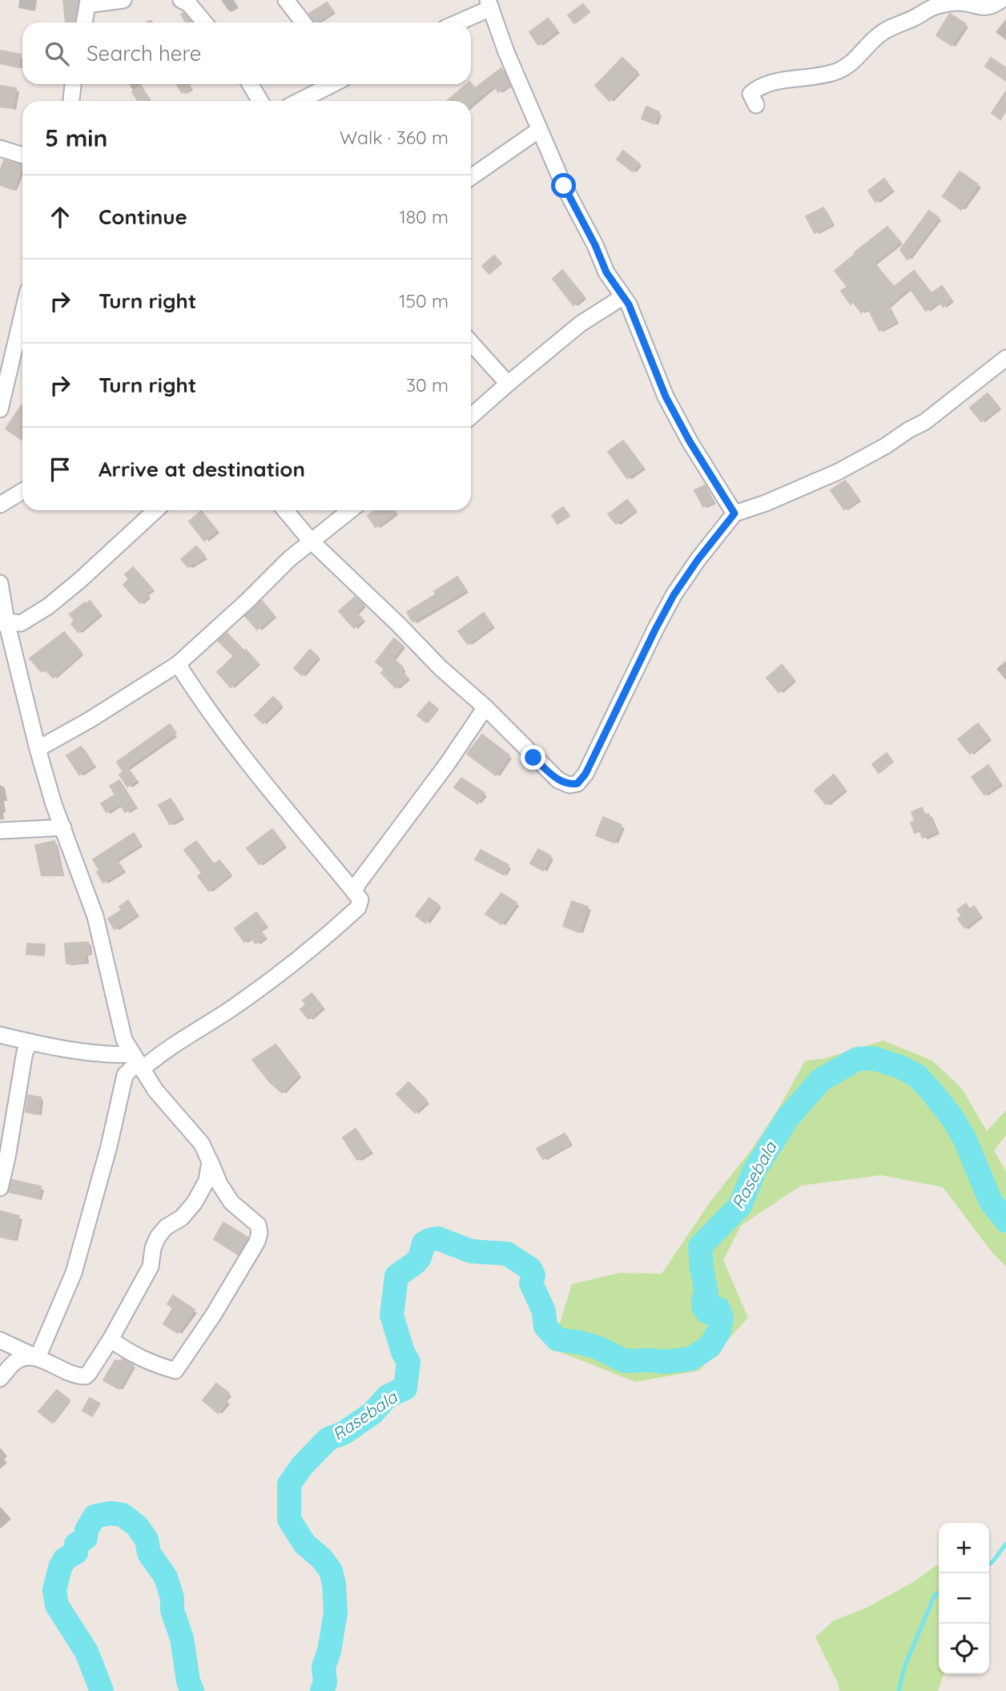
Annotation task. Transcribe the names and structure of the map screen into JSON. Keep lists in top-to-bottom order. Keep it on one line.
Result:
{"water":["Rasebala"],"page":{"search":"Search here","heading":["5 min","Walk · 360 m"],"list":[["Continue","180 m"],["Turn right","150 m"],["Turn right","30 m"],"Arrive at destination"],"map_buttons":["+","−"]}}
